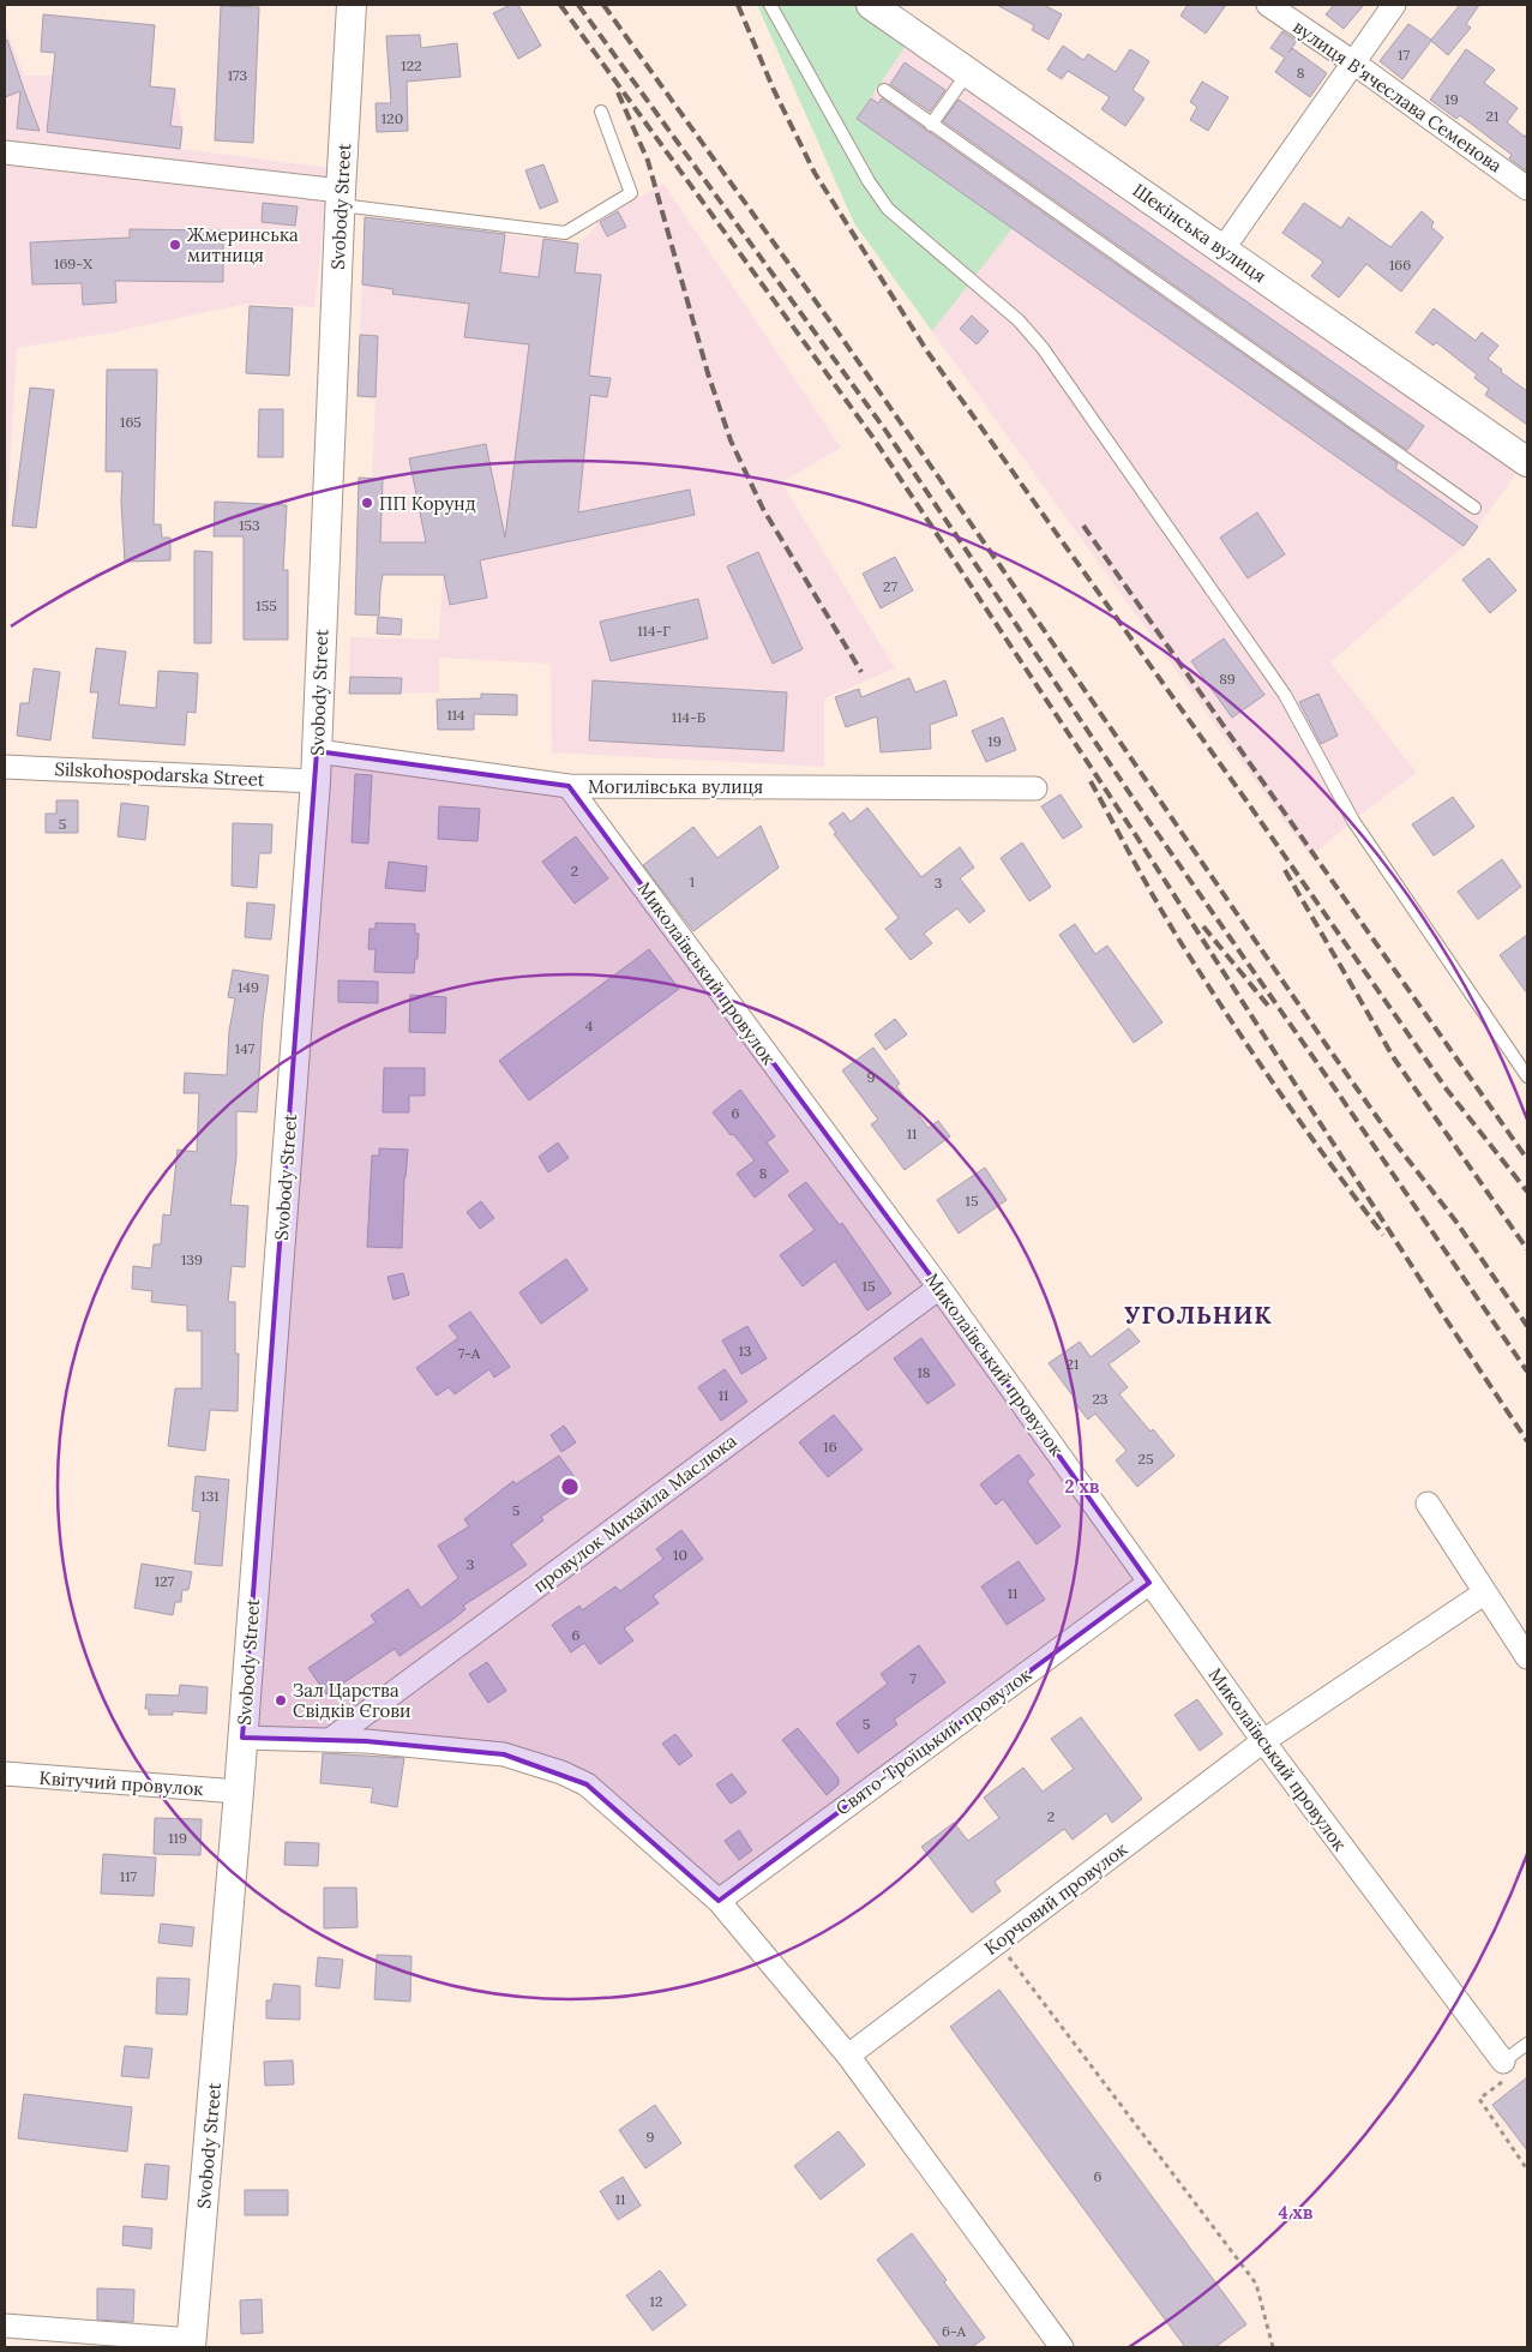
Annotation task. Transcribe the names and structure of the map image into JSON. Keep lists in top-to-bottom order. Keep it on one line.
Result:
{"streets":{"street":["вулиця В'ячеслава Семенова","Svobody Street","Шекінська вулиця","Silskohospodarska Street","Могилівська вулиця","Миколаївський провулок","провулок Михайла Маслюка","Свято-Троїцький провулок","Квітучий провулок","Корчовий провулок"]},"crossings":[["Svobody Street","Silskohospodarska Street"],["Svobody Street","Могилівська вулиця"],["Svobody Street","Квітучий провулок"],["Могилівська вулиця","Миколаївський провулок"],["Миколаївський провулок","провулок Михайла Маслюка"],["Миколаївський провулок","Свято-Троїцький провулок"],["Миколаївський провулок","Корчовий провулок"]],"districts":["УГОЛЬНИК"],"places":["Жмеринська митниця","ПП Корунд","Зал Царства Свідків Єгови"],"house_numbers":["17","122","8","173","19","21","120","169-Х","166","165","153","27","155","114-Г","89","114","114-Б","19","5","2","1","3","149","4","147","9","6","11","8","15","139","15","13","7-А","21","18","11","23","16","25","131","5","10","3","127","11","6","7","5","2","119","117","9","6","11","12","6-А"],"rings":["2 хв","4 хв"]}
